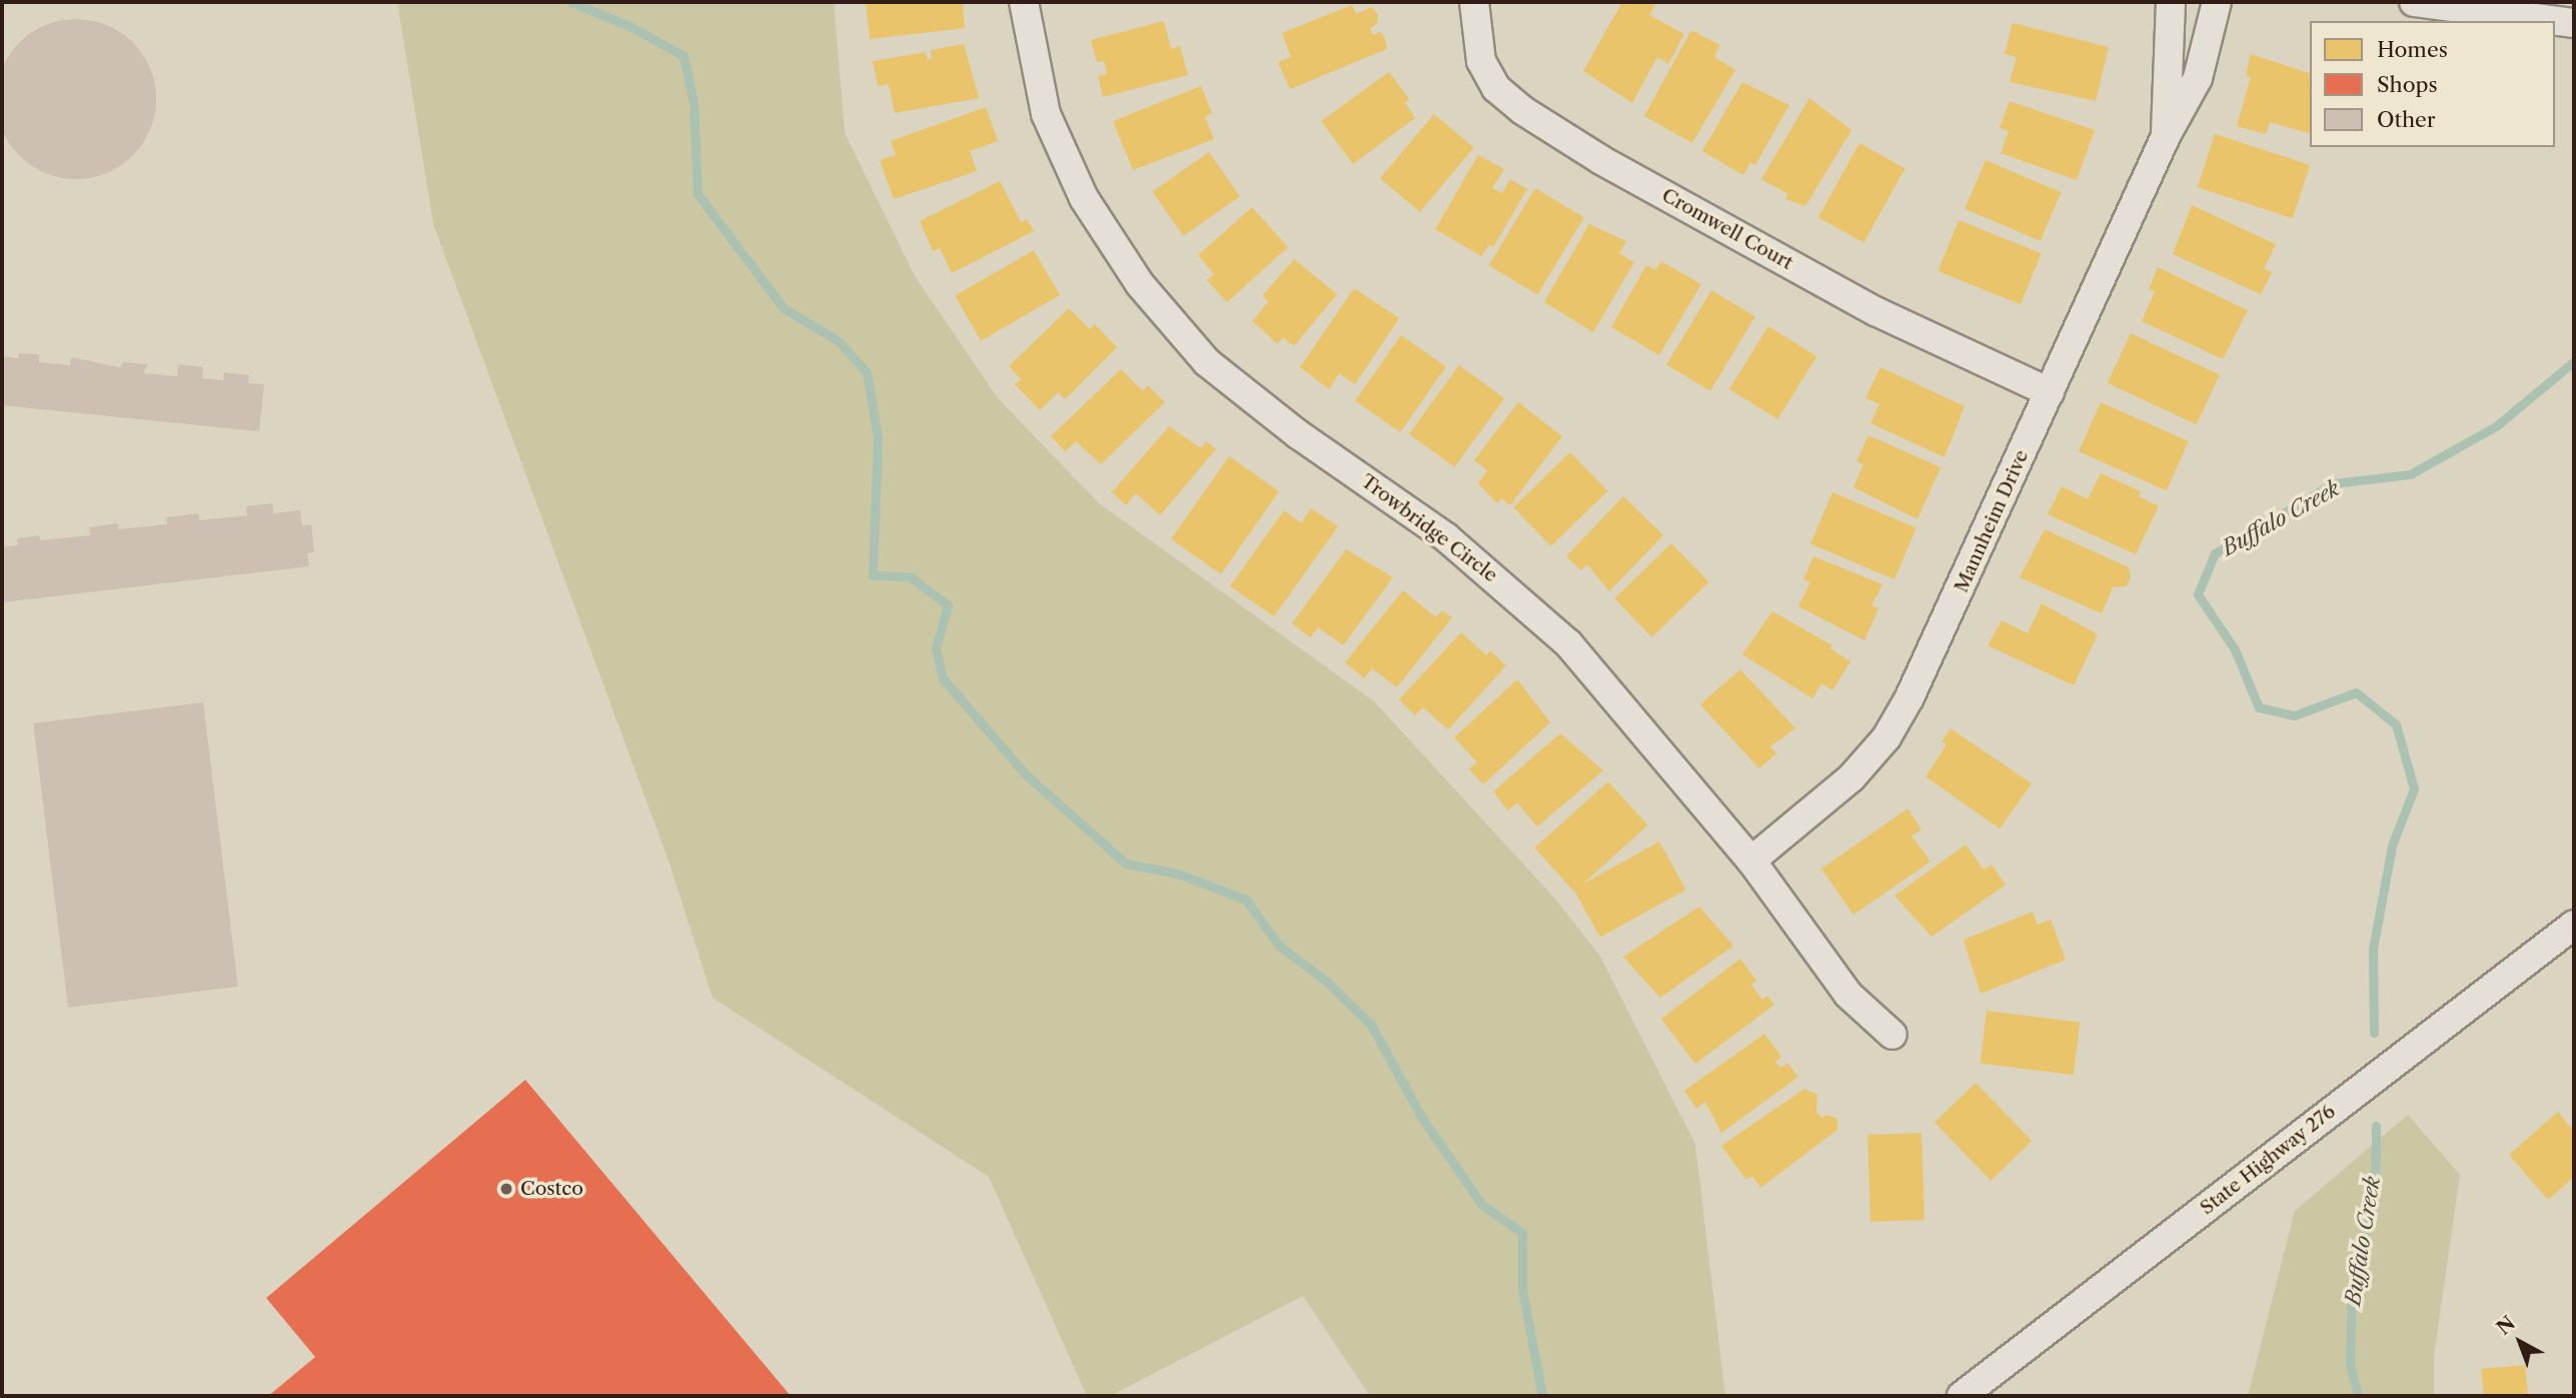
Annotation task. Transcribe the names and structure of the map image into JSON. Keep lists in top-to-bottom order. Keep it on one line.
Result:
{"streets":{"street":["Cromwell Court","Mannheim Drive","Trowbridge Circle","State Highway 276"]},"crossings":[["Cromwell Court","Mannheim Drive"],["Mannheim Drive","Trowbridge Circle"]],"water":["Buffalo Creek"],"places":["Costco"],"legend":["Homes","Shops","Other"],"north":"top left"}
